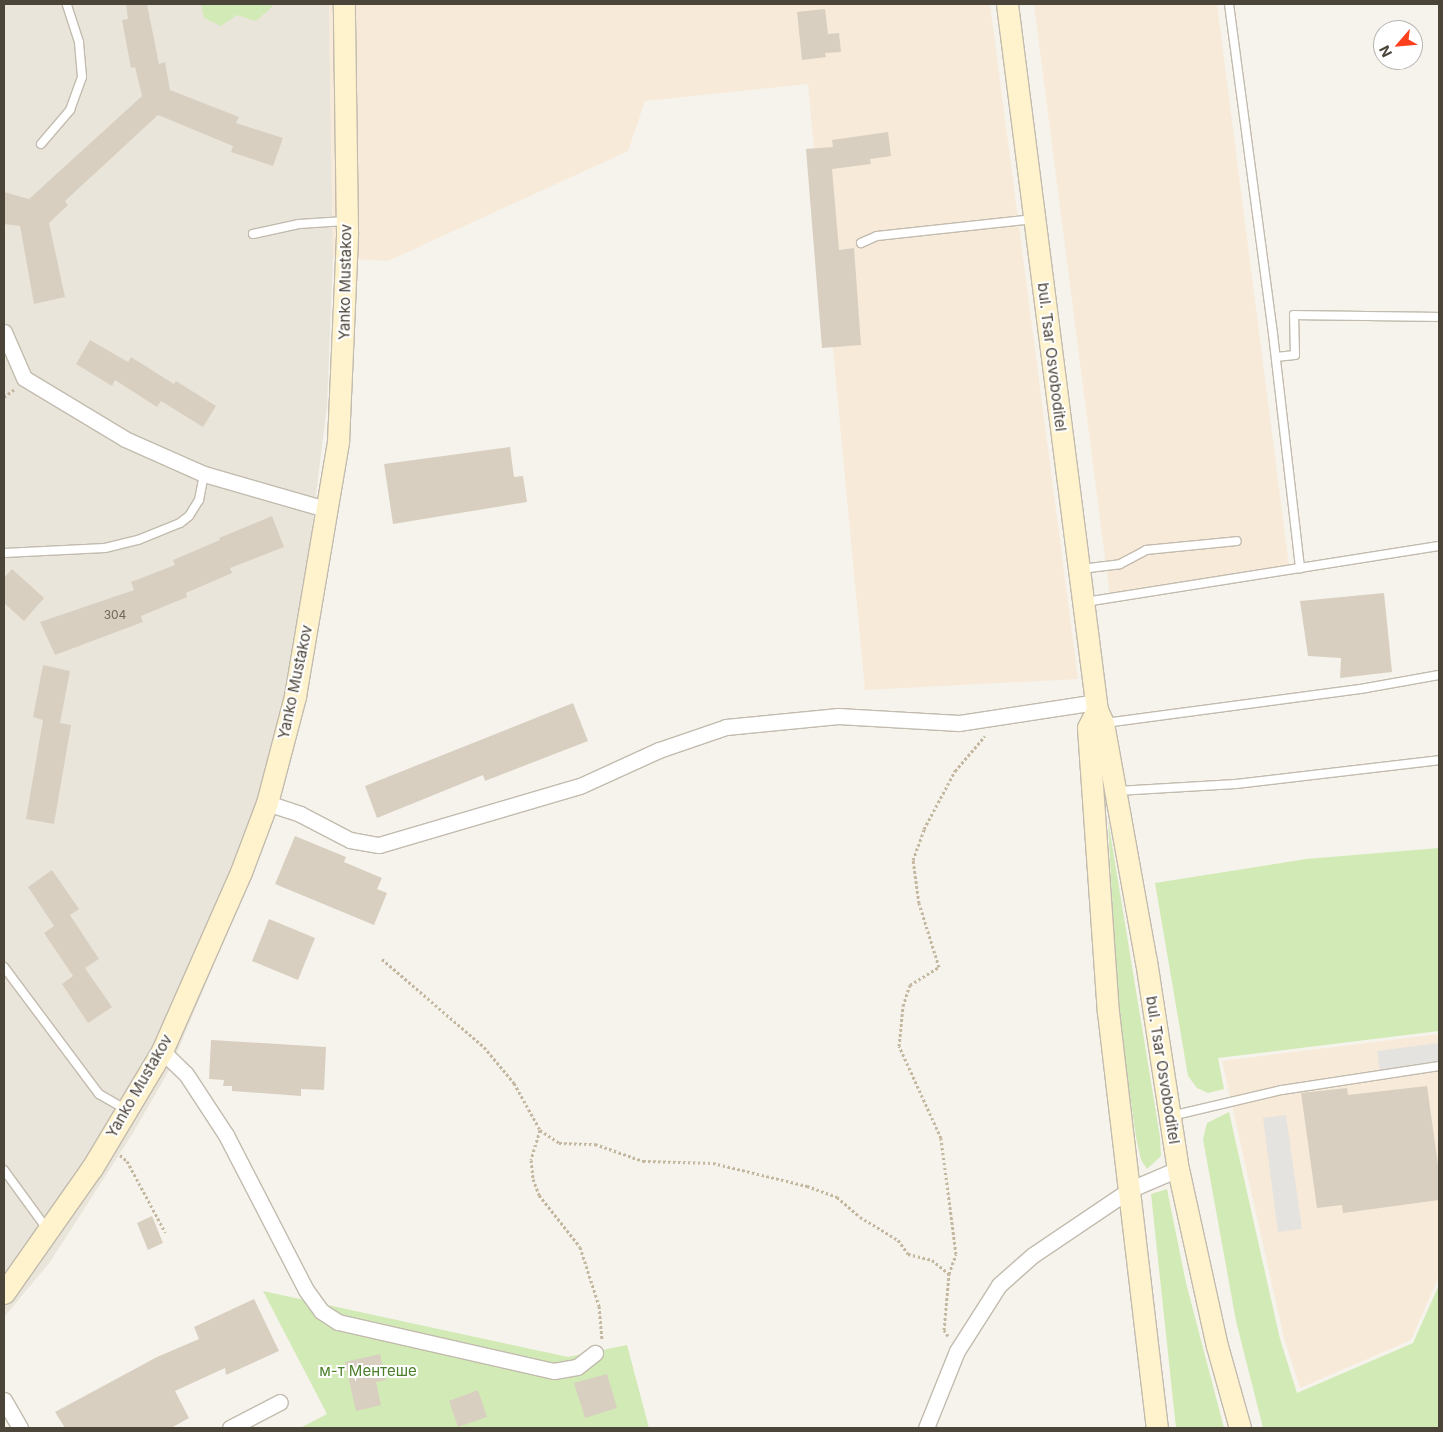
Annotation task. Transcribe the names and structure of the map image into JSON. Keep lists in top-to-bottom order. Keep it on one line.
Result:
{"streets":{"main road":["Yanko Mustakov","bul. Tsar Osvoboditel"]},"parks":["м-т Ментeше"],"house_numbers":["304"],"north":"bottom left"}
